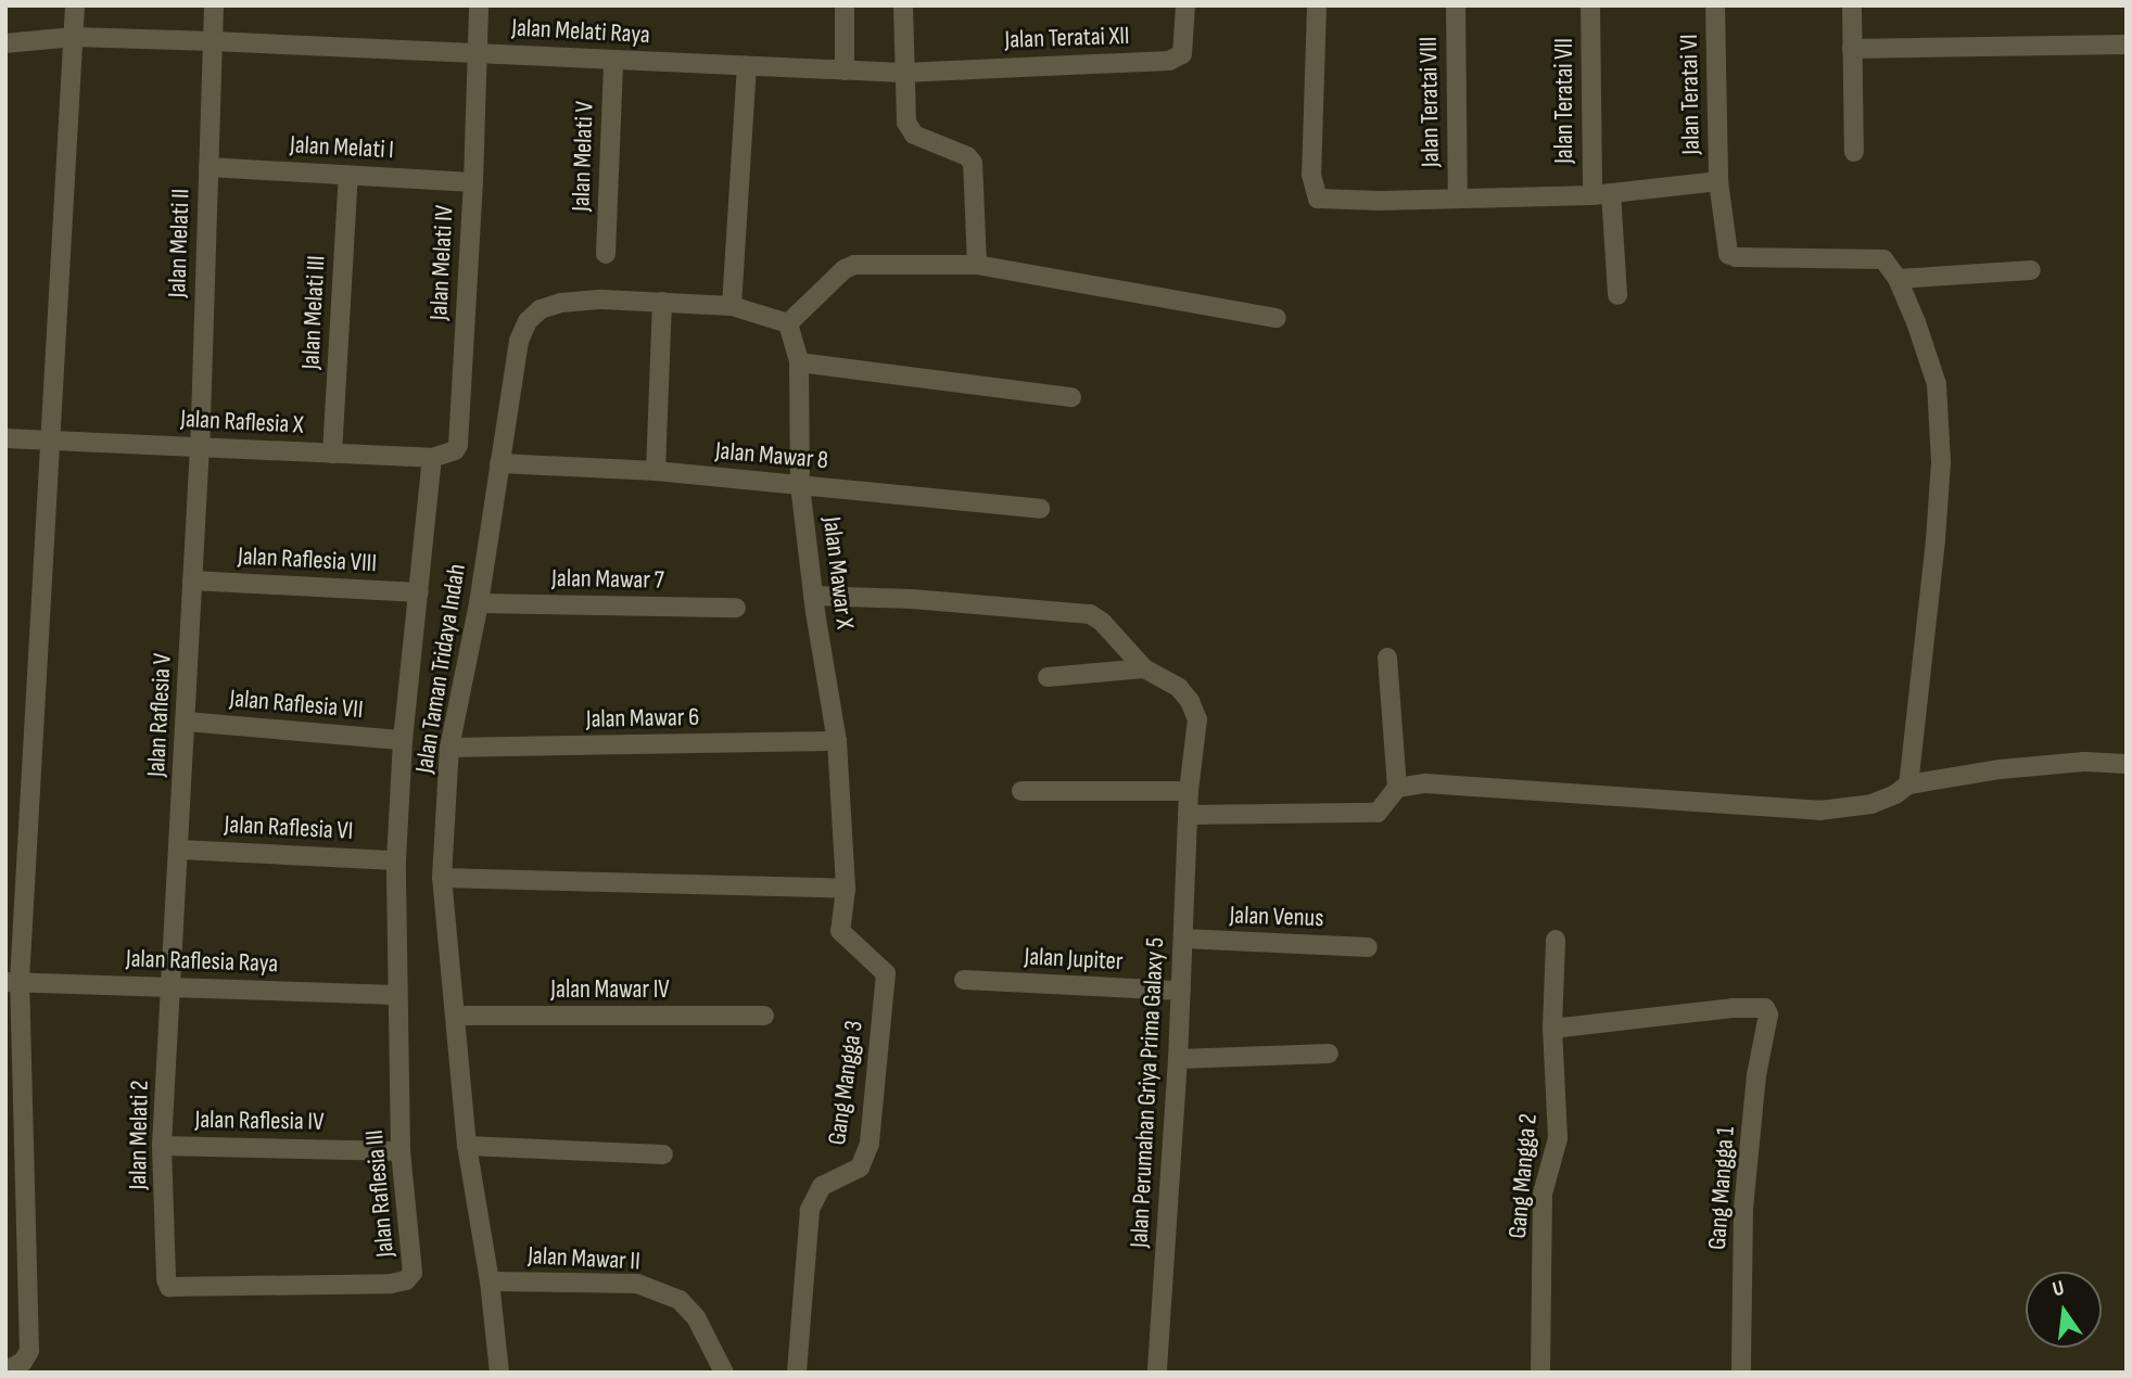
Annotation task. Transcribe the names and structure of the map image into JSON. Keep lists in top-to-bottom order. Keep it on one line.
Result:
{"streets":{"street":["Jalan Melati Raya","Jalan Teratai XII","Jalan Teratai VI","Jalan Teratai VII","Jalan Teratai VIII","Jalan Melati I","Jalan Melati V","Jalan Melati II","Jalan Melati IV","Jalan Melati III","Jalan Raflesia X","Jalan Mawar 8","Jalan Raflesia VIII","Jalan Mawar X","Jalan Mawar 7","Jalan Taman Tridaya Indah","Jalan Raflesia VII","Jalan Raflesia V","Jalan Mawar 6","Jalan Raflesia VI","Jalan Venus","Jalan Jupiter","Jalan Raflesia Raya","Jalan Mawar IV","Gang Mangga 3","Jalan Perumahan Griya Prima Galaxy 5","Jalan Raflesia IV","Jalan Melati 2","Gang Mangga 2","Gang Mangga 1","Jalan Raflesia III","Jalan Mawar II"]},"crossings":[["Jalan Melati Raya","Jalan Teratai XII"],["Jalan Melati Raya","Jalan Melati V"],["Jalan Melati Raya","Jalan Melati II"],["Jalan Melati Raya","Jalan Melati IV"],["Jalan Melati I","Jalan Melati II"],["Jalan Melati I","Jalan Melati IV"],["Jalan Melati I","Jalan Melati III"],["Jalan Melati II","Jalan Raflesia X"],["Jalan Melati II","Jalan Raflesia V"],["Jalan Melati IV","Jalan Raflesia X"],["Jalan Melati IV","Jalan Raflesia III"],["Jalan Melati III","Jalan Raflesia X"],["Jalan Raflesia X","Jalan Raflesia V"],["Jalan Raflesia X","Jalan Raflesia III"],["Jalan Mawar 8","Jalan Mawar X"],["Jalan Mawar 8","Jalan Taman Tridaya Indah"],["Jalan Raflesia VIII","Jalan Raflesia V"],["Jalan Raflesia VIII","Jalan Raflesia III"],["Jalan Mawar X","Jalan Mawar 6"],["Jalan Mawar X","Gang Mangga 3"],["Jalan Mawar X","Jalan Perumahan Griya Prima Galaxy 5"],["Jalan Mawar 7","Jalan Taman Tridaya Indah"],["Jalan Taman Tridaya Indah","Jalan Mawar 6"],["Jalan Taman Tridaya Indah","Jalan Mawar IV"],["Jalan Taman Tridaya Indah","Jalan Mawar II"],["Jalan Raflesia VII","Jalan Raflesia V"],["Jalan Raflesia VII","Jalan Raflesia III"],["Jalan Raflesia V","Jalan Raflesia VI"],["Jalan Raflesia V","Jalan Raflesia Raya"],["Jalan Raflesia V","Jalan Melati 2"],["Jalan Raflesia VI","Jalan Raflesia III"],["Jalan Venus","Jalan Perumahan Griya Prima Galaxy 5"],["Jalan Jupiter","Jalan Perumahan Griya Prima Galaxy 5"],["Jalan Raflesia Raya","Jalan Melati 2"],["Jalan Raflesia Raya","Jalan Raflesia III"],["Jalan Raflesia IV","Jalan Melati 2"],["Jalan Raflesia IV","Jalan Raflesia III"],["Jalan Melati 2","Jalan Raflesia III"],["Gang Mangga 2","Gang Mangga 1"]],"north":"top"}
